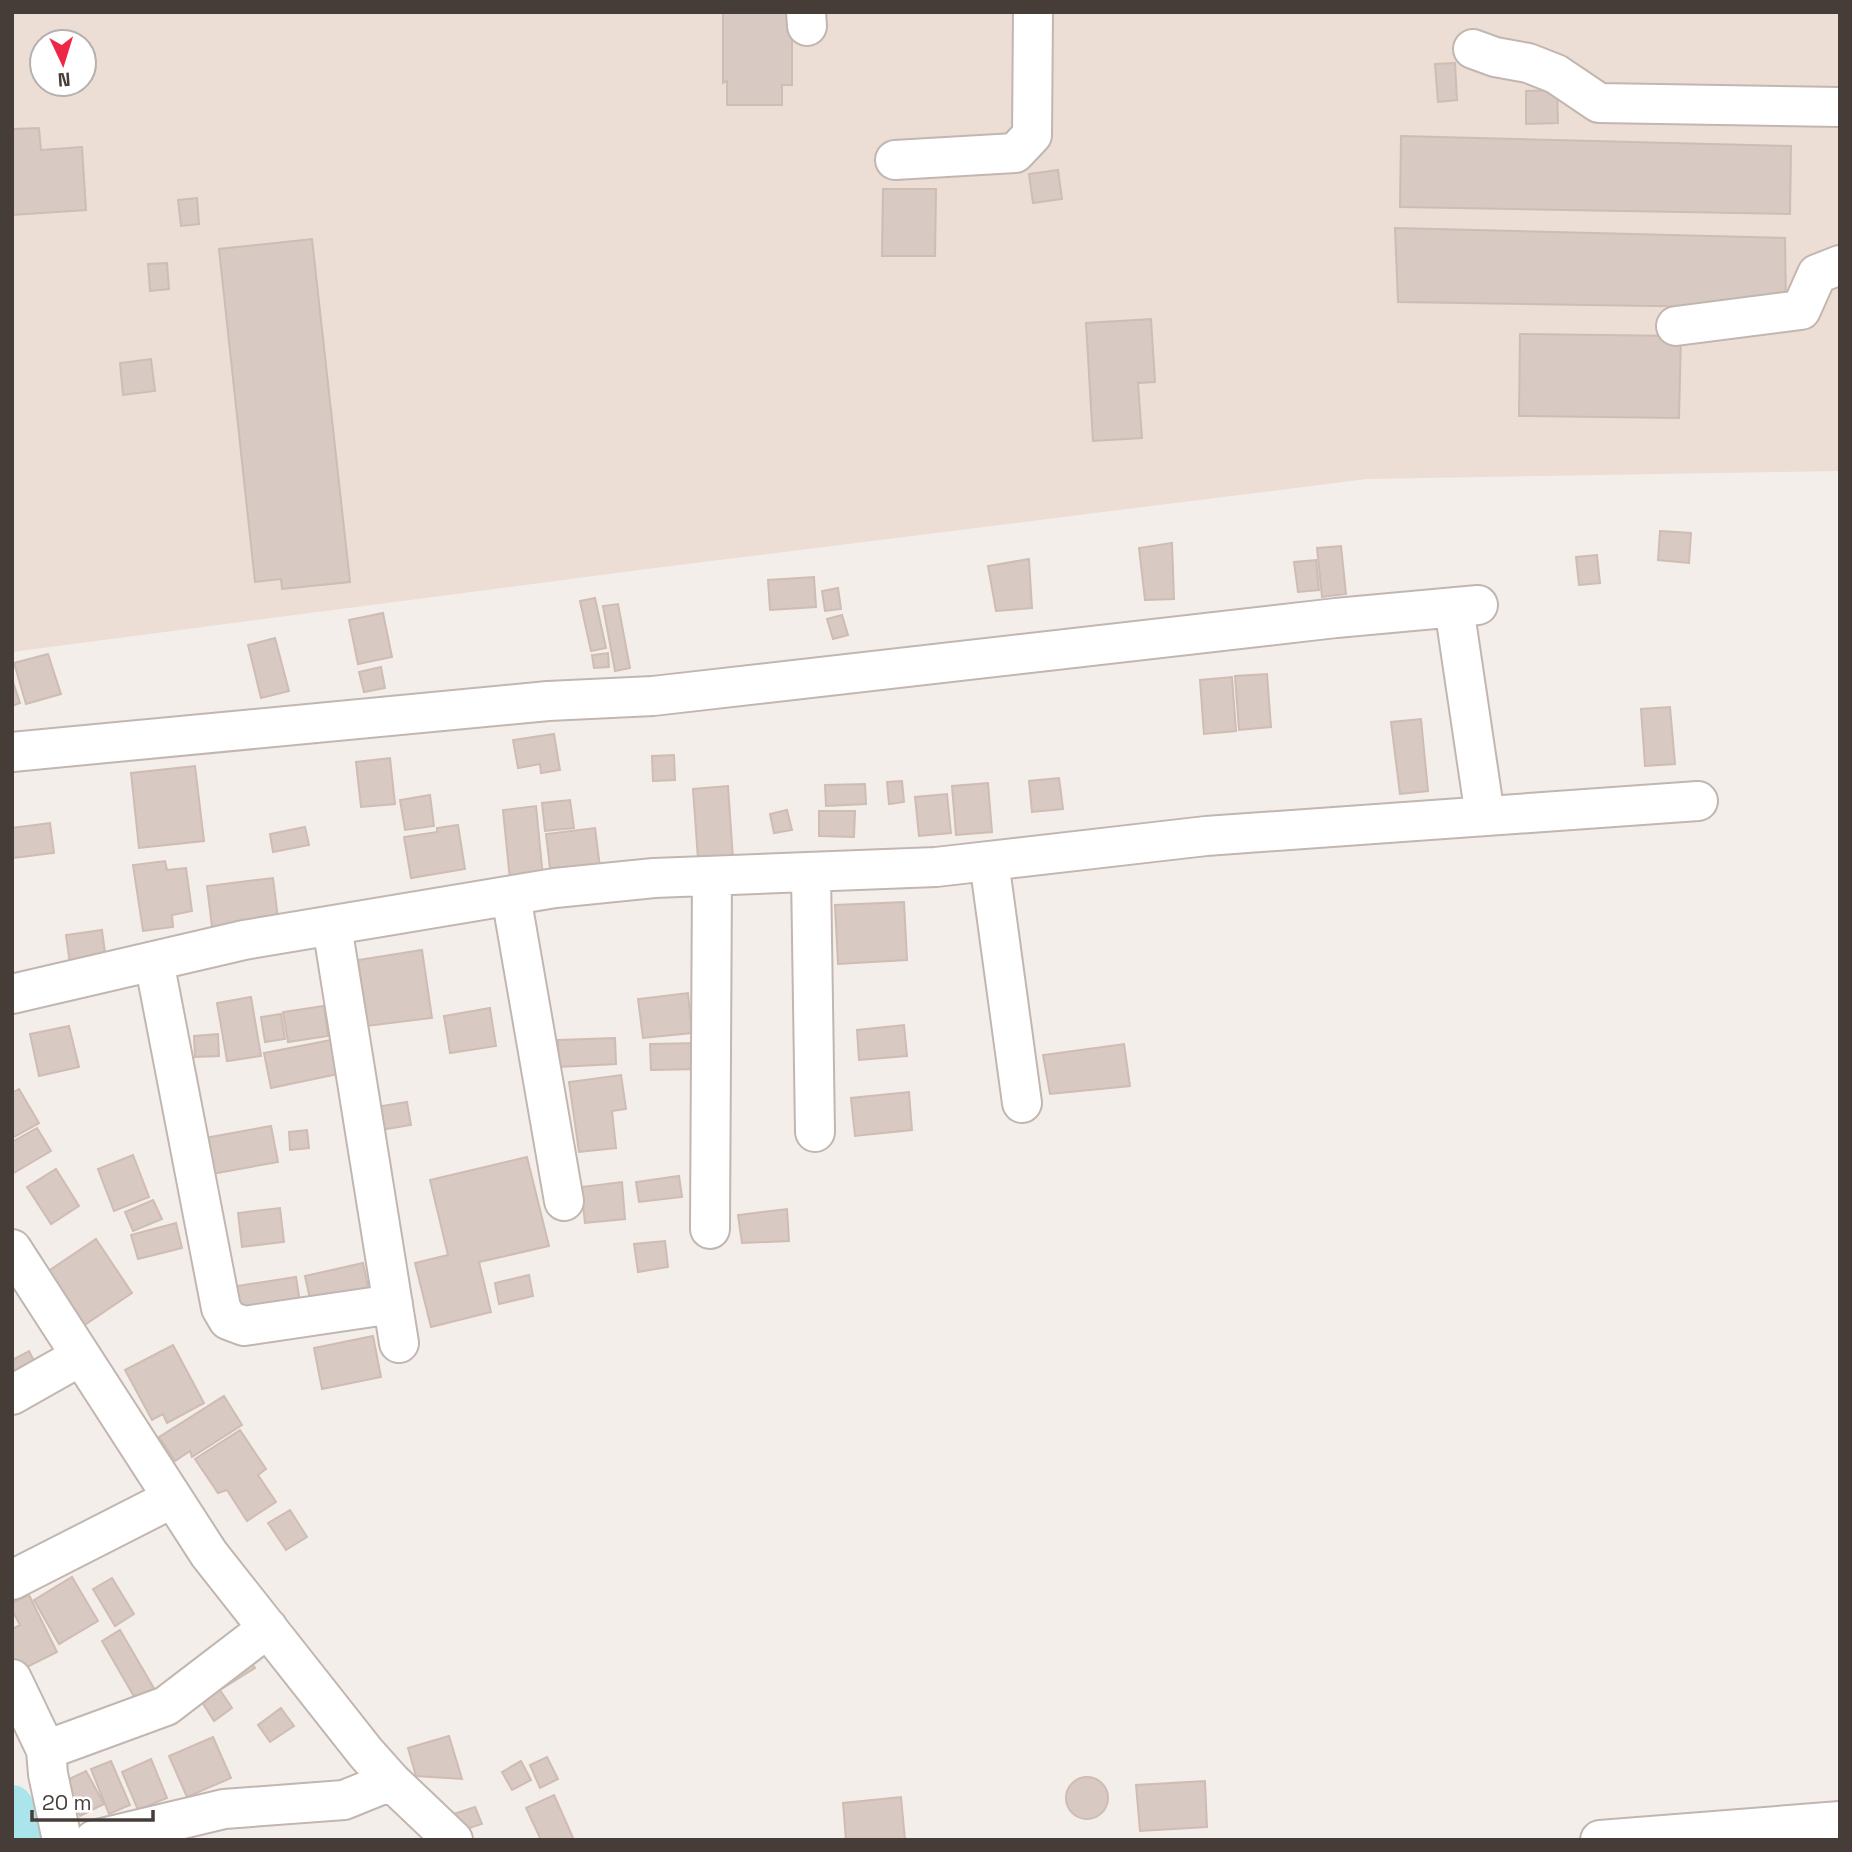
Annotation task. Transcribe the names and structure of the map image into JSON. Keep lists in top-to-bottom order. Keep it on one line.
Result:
{"scale_bar":"20 m","north":"bottom"}
